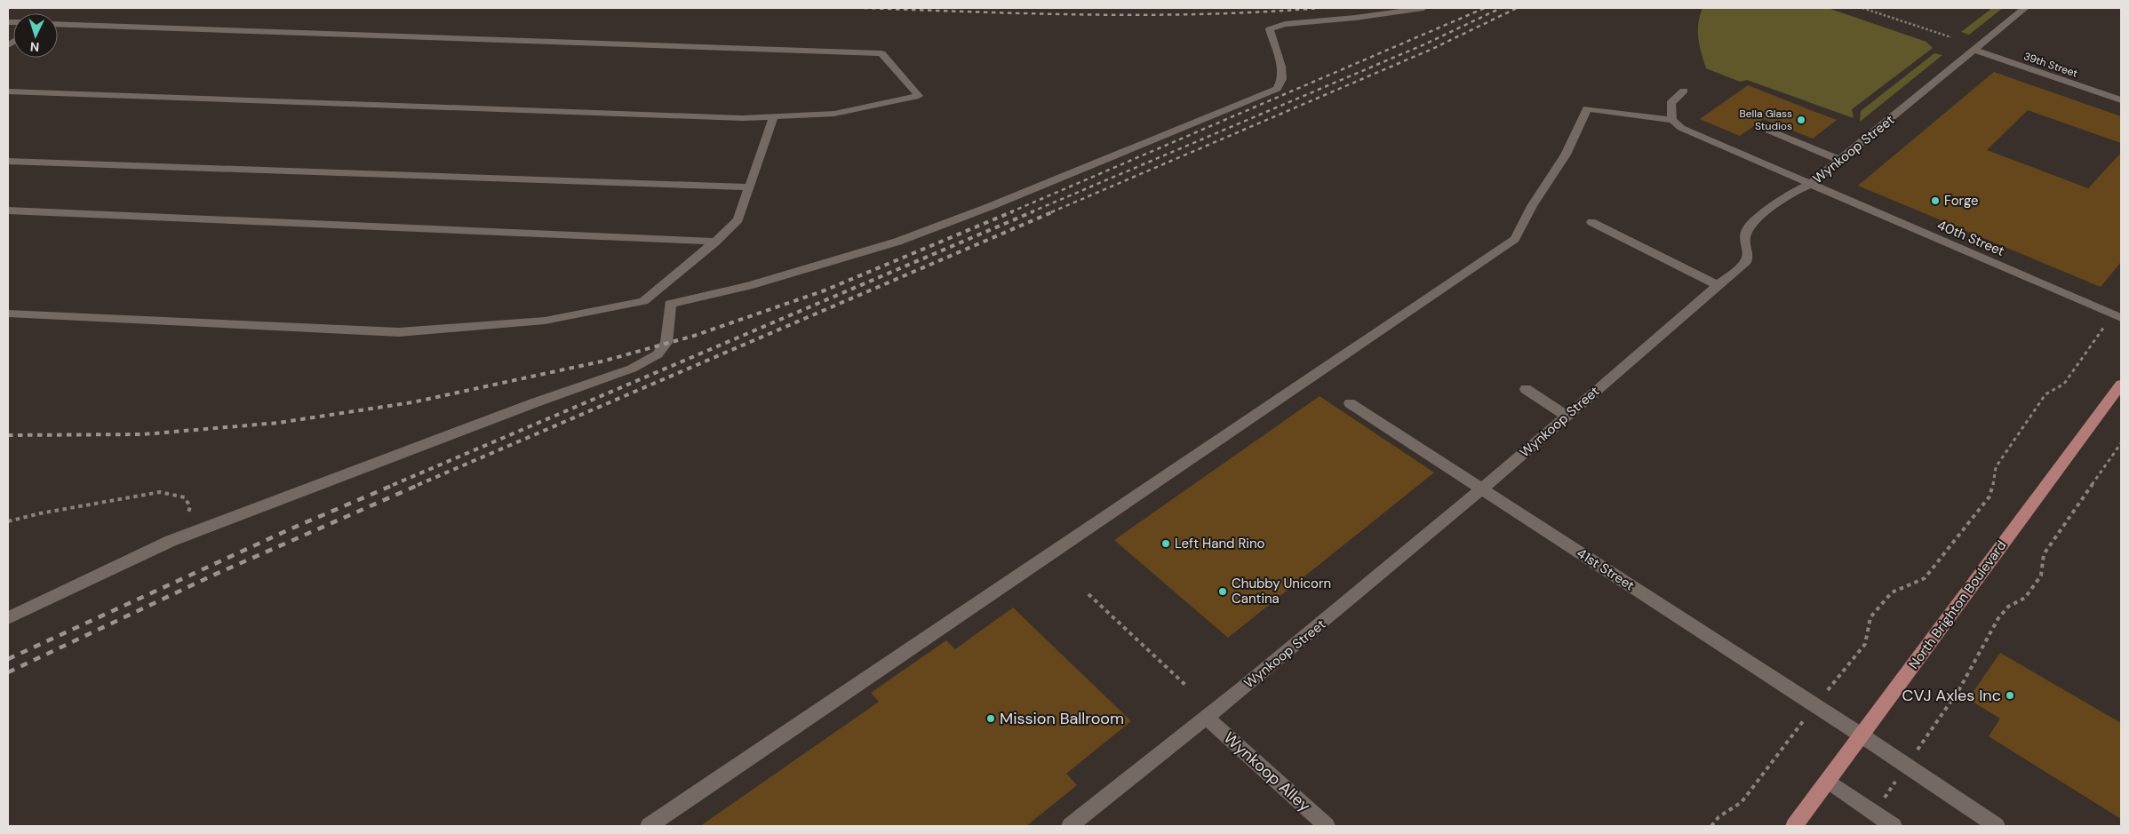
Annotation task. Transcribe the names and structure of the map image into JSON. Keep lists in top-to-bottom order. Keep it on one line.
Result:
{"streets":{"main road":["North Brighton Boulevard"],"street":["39th Street","Wynkoop Street","40th Street","41st Street","Wynkoop Alley"]},"crossings":[["39th Street","Wynkoop Street"],["Wynkoop Street","40th Street"],["Wynkoop Street","41st Street"],["Wynkoop Street","Wynkoop Alley"],["41st Street","North Brighton Boulevard"]],"places":["Bella Glass Studios","Forge","Left Hand Rino","Chubby Unicorn Cantina","CVJ Axles Inc","Mission Ballroom"],"north":"bottom"}
